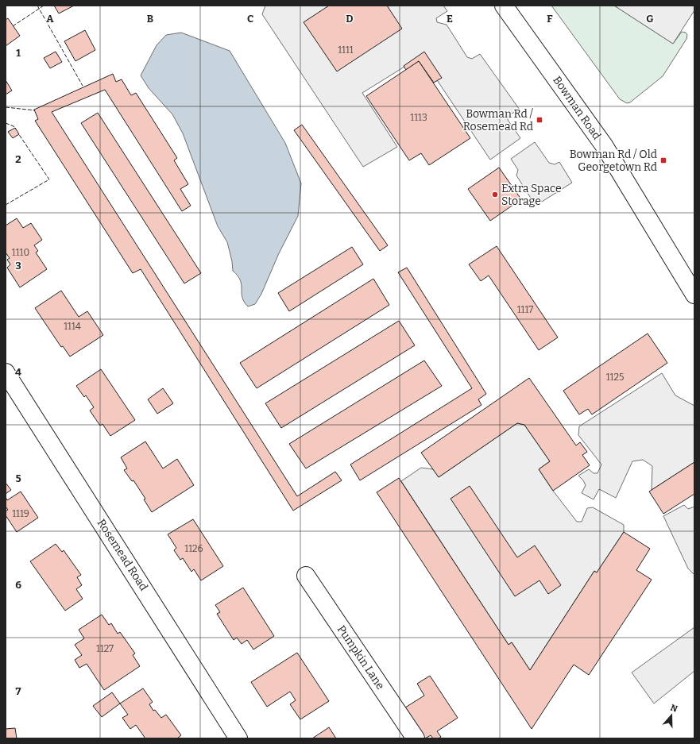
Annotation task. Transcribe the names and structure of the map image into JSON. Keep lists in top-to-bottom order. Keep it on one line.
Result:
{"streets":{"street":["Bowman Road","Rosemead Road","Pumpkin Lane"]},"places":{"transit":["Bowman Rd / Rosemead Rd","Bowman Rd / Old Georgetown Rd"],"other":["Extra Space Storage"]},"house_numbers":["1111","1113","1110","1117","1114","1125","1119","1126","1127"],"north":"top","grid":{"columns":["A","B","C","D","E","F","G"],"rows":["1","2","3","4","5","6","7"]}}
